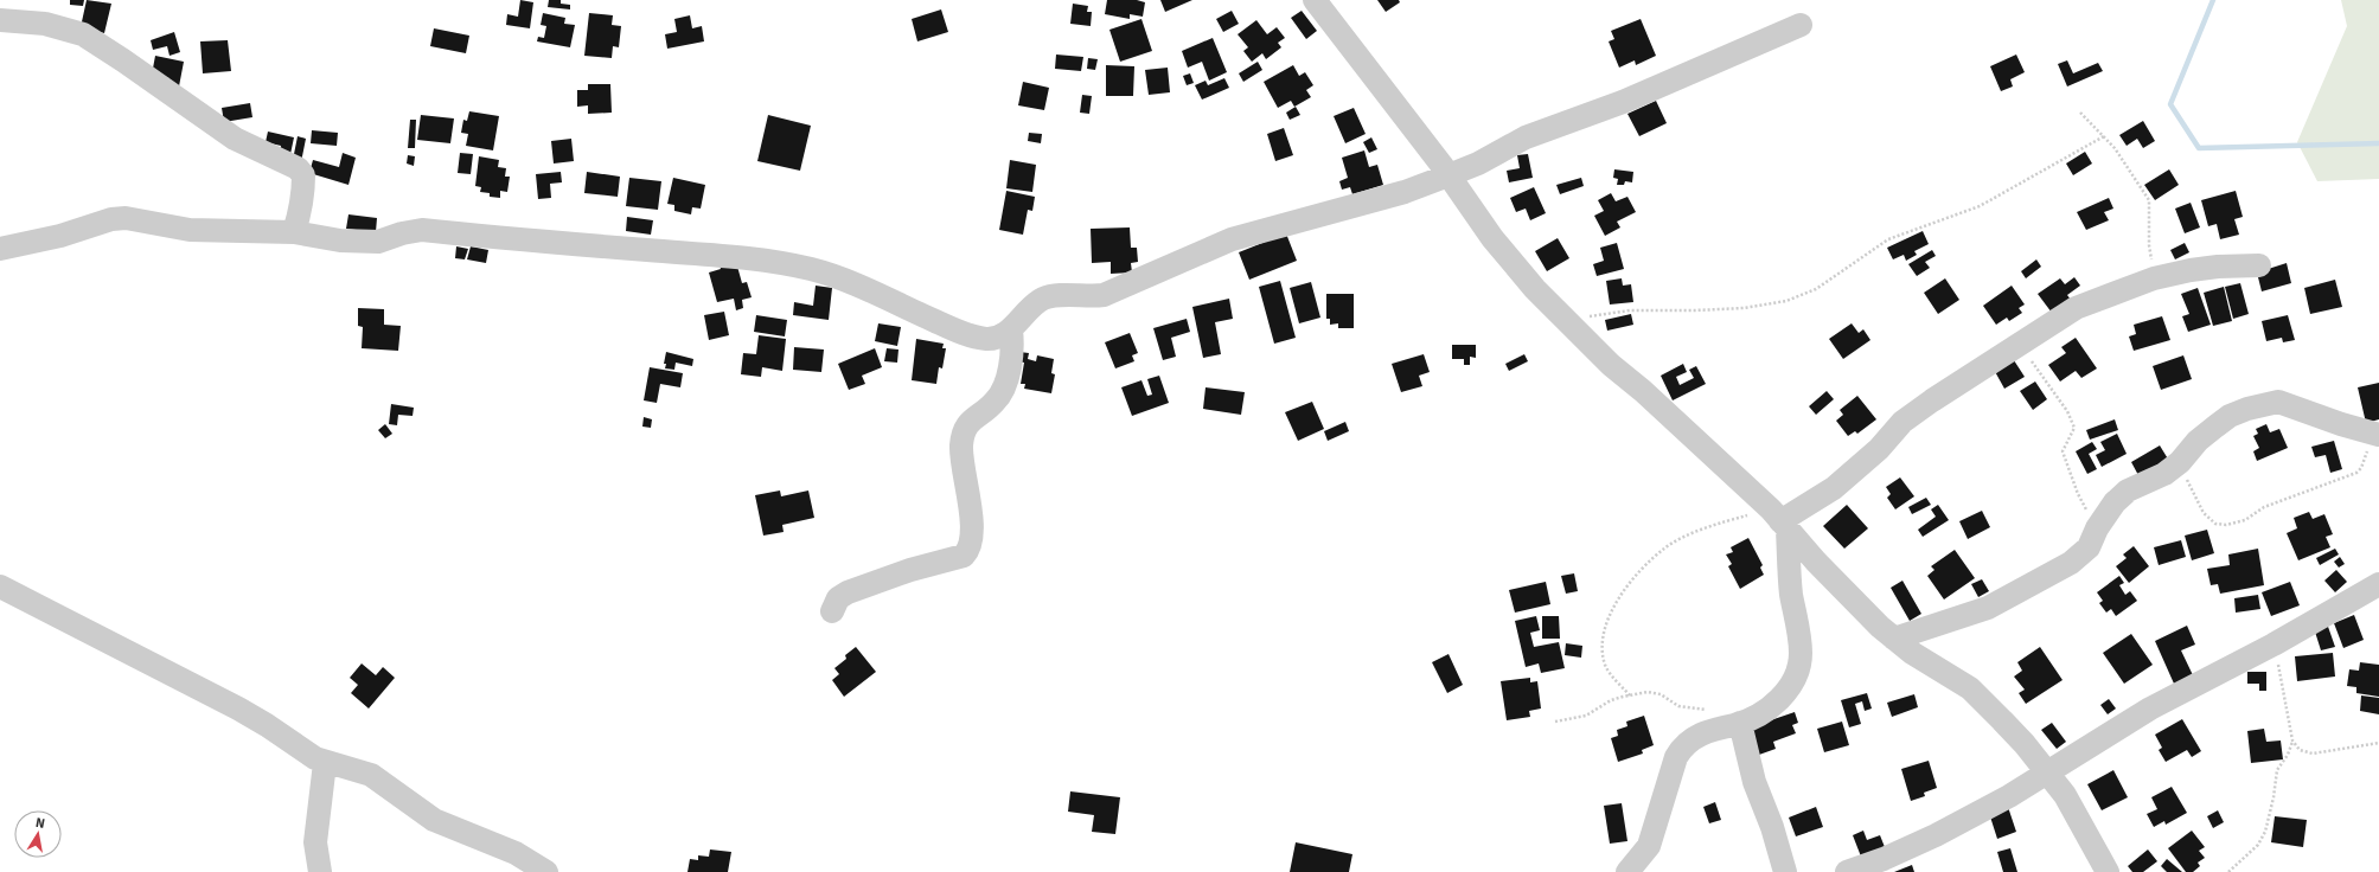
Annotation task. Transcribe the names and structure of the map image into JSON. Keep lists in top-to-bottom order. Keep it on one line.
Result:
{"north":"top"}
